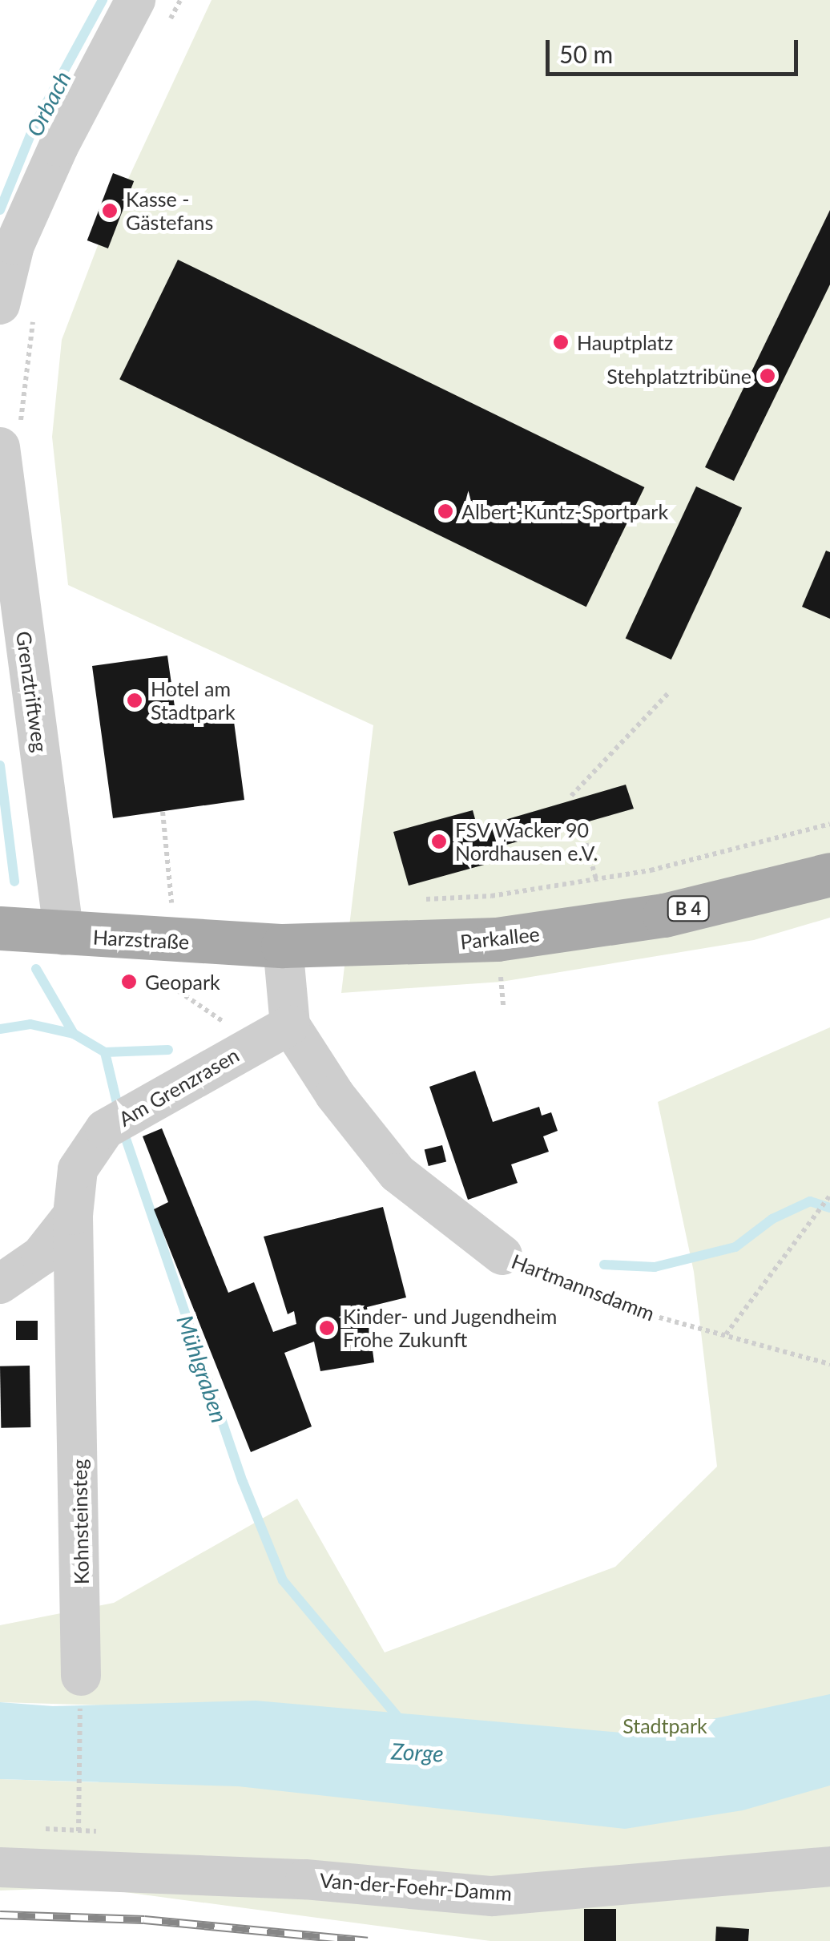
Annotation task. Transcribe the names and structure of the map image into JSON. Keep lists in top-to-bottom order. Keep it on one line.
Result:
{"streets":{"main road":["B 4","Parkallee","Harzstraße"],"street":["Grenztriftweg","Am Grenzrasen","Hartmannsdamm","Kohnsteinsteg","Van-der-Foehr-Damm"]},"crossings":[["Grenztriftweg","Harzstraße"],["Parkallee","Harzstraße"],["Am Grenzrasen","Kohnsteinsteg"]],"water":["Orbach","Mühlgraben","Zorge"],"parks":["Stadtpark"],"places":["Kasse - Gästefans","Hauptplatz","Stehplatztribüne","Albert-Kuntz-Sportpark","Hotel am Stadtpark","FSV Wacker 90 Nordhausen e.V.","Geopark","Kinder- und Jugendheim Frohe Zukunft"],"scale_bar":"50 m"}
